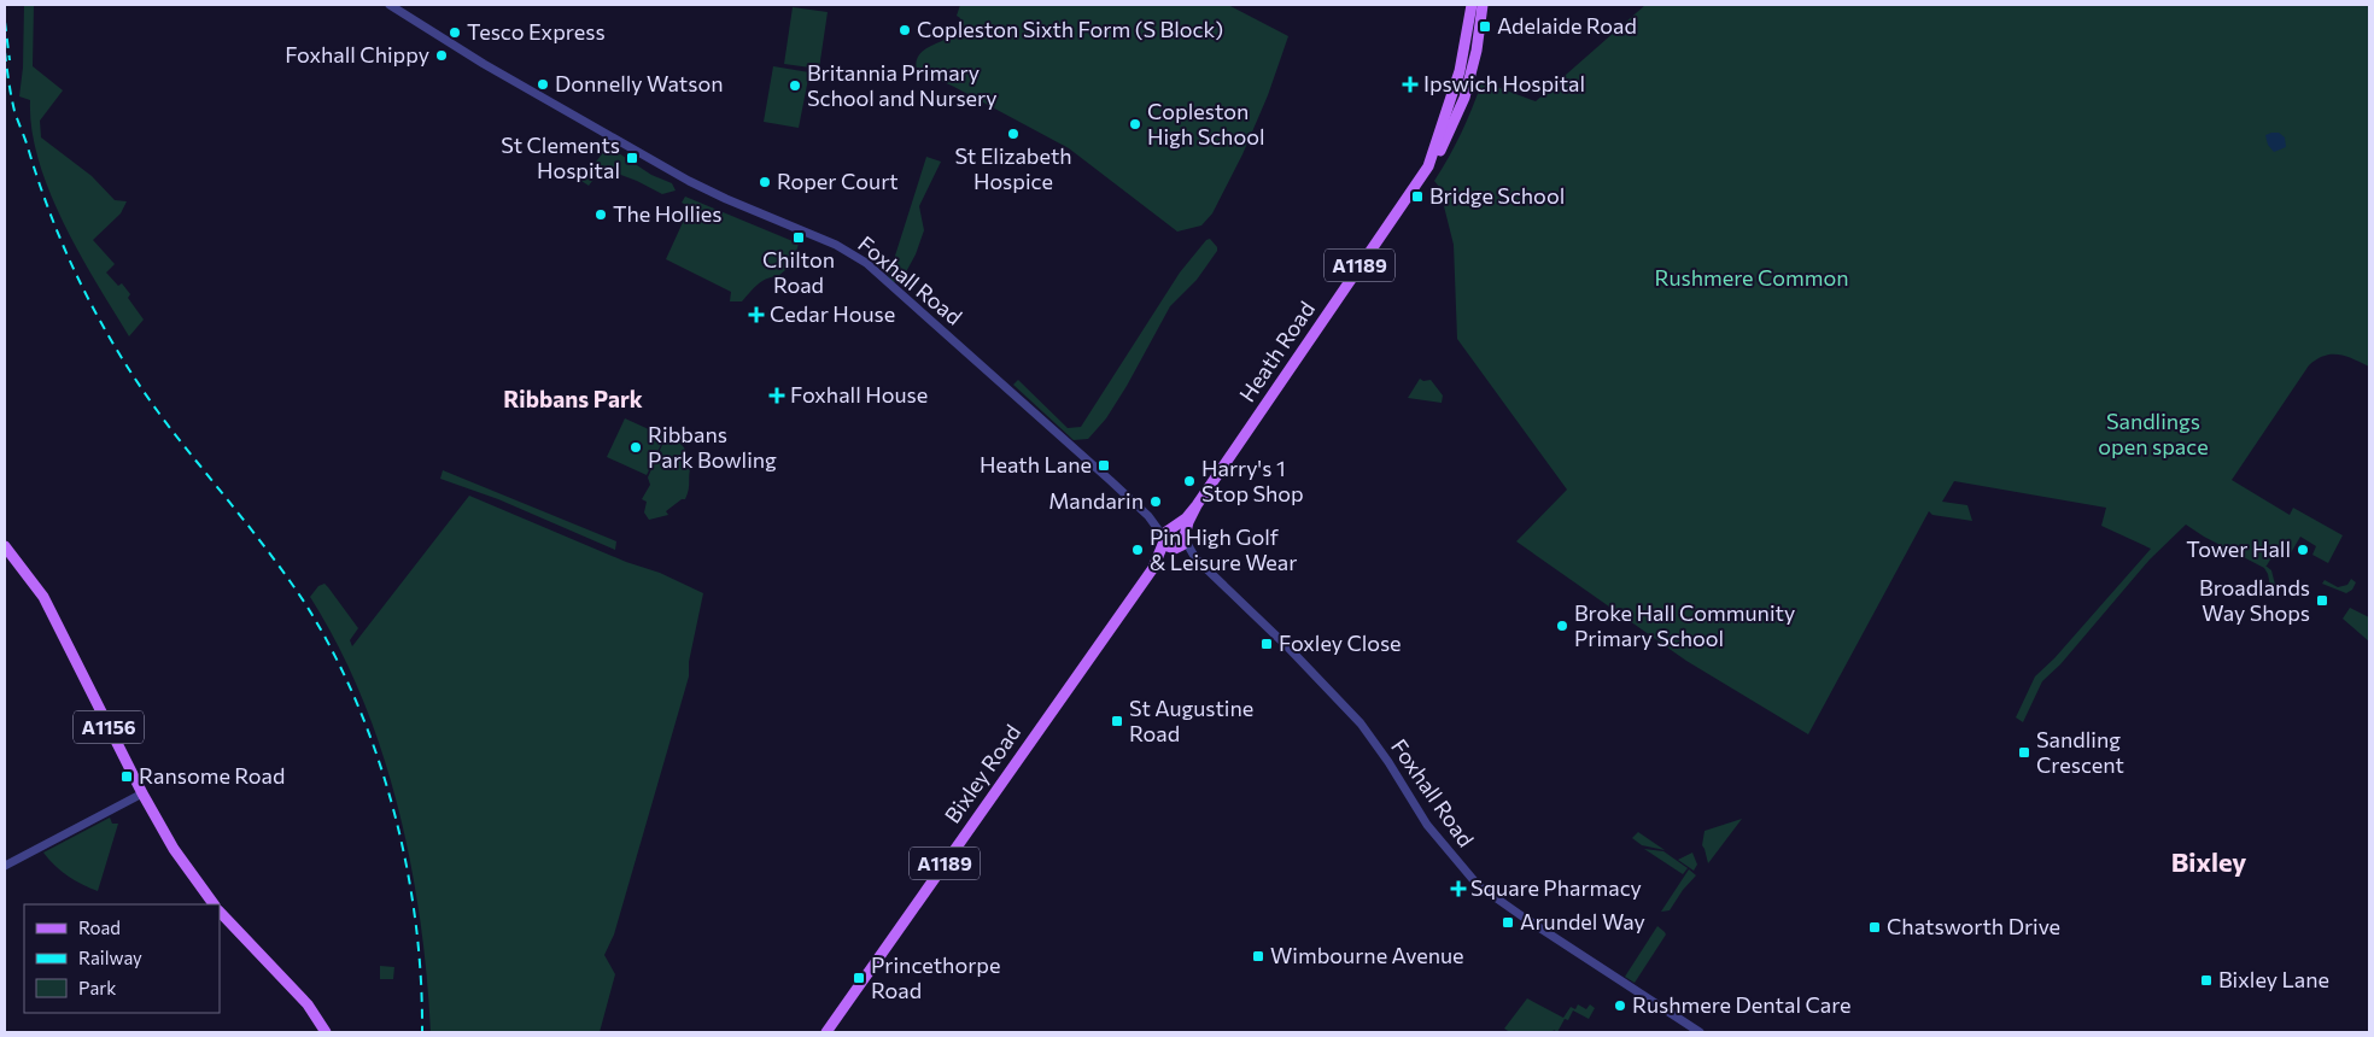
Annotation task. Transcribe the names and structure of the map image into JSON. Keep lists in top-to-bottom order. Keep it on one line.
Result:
{"streets":{"main road":["A1189","Heath Road","A1156","Bixley Road"],"street":["Foxhall Road"]},"crossings":[["Foxhall Road","Heath Road"],["Foxhall Road","Bixley Road"],["Heath Road","Bixley Road"]],"districts":["Ribbans Park","Bixley"],"parks":["Rushmere Common","Sandlings open space"],"places":{"transit":["Adelaide Road","St Clements Hospital","Bridge School","Chilton Road","Heath Lane","Broadlands Way Shops","Foxley Close","St Augustine Road","Sandling Crescent","Ransome Road","Arundel Way","Chatsworth Drive","Wimbourne Avenue","Princethorpe Road","Bixley Lane"],"other":["Copleston Sixth Form (S Block)","Tesco Express","Foxhall Chippy","Donnelly Watson","Britannia Primary School and Nursery","Copleston High School","St Elizabeth Hospice","Roper Court","The Hollies","Ribbans Park Bowling","Harry's 1 Stop Shop","Mandarin","Pin High Golf & Leisure Wear","Tower Hall","Broke Hall Community Primary School","Rushmere Dental Care"],"health":["Ipswich Hospital","Cedar House","Foxhall House","Square Pharmacy"]},"legend":["Road","Railway","Park"]}
